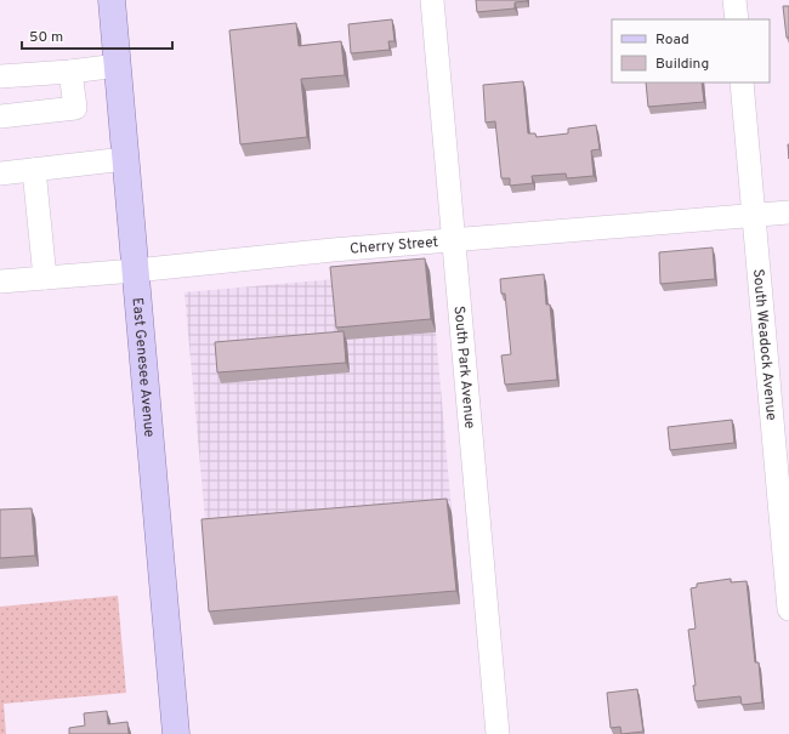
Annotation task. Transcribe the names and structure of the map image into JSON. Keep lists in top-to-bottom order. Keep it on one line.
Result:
{"streets":{"main road":["East Genesee Avenue"],"street":["Cherry Street","South Weadock Avenue","South Park Avenue"]},"crossings":[["Cherry Street","South Weadock Avenue"],["Cherry Street","East Genesee Avenue"],["Cherry Street","South Park Avenue"]],"legend":["Road","Building"],"scale_bar":"50 m"}
